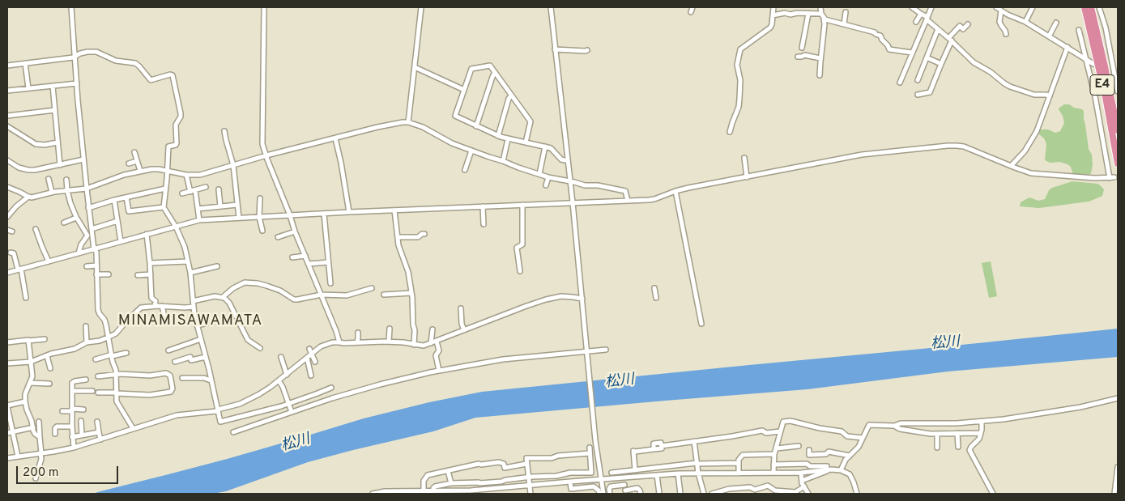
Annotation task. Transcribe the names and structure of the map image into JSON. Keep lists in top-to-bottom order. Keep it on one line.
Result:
{"streets":{"highway":["E4"]},"districts":["MINAMISAWAMATA"],"water":["松川"],"scale_bar":"200 m"}
